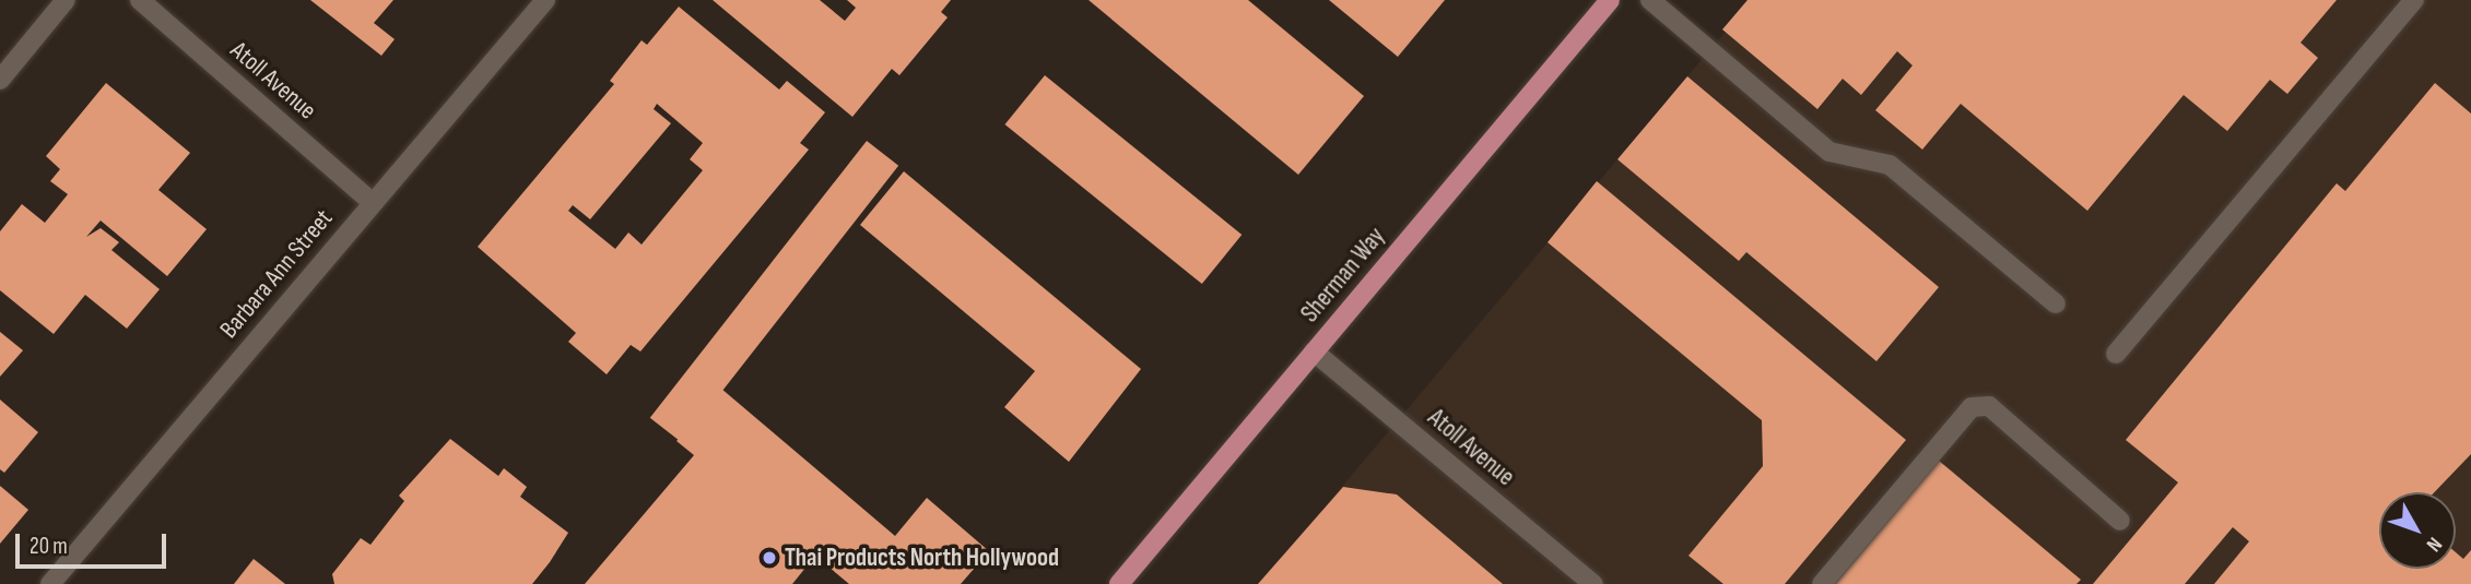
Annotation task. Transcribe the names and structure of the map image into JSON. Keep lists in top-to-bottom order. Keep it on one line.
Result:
{"streets":{"main road":["Sherman Way"],"street":["Atoll Avenue","Barbara Ann Street"]},"crossings":[["Atoll Avenue","Barbara Ann Street"],["Atoll Avenue","Sherman Way"]],"places":["Thai Products North Hollywood"],"scale_bar":"20 m","north":"bottom right"}
